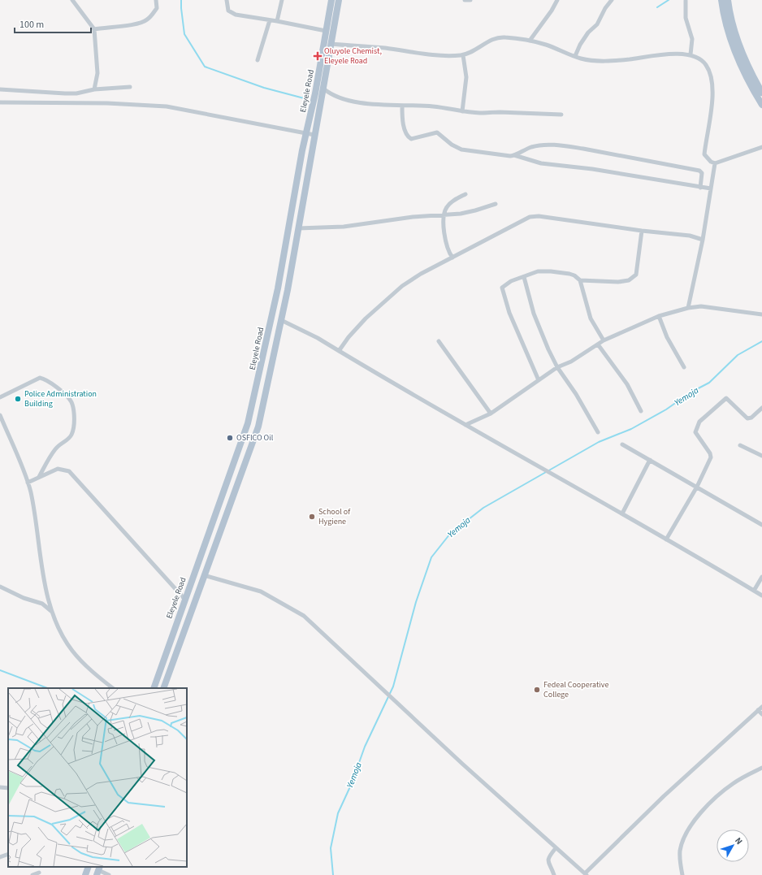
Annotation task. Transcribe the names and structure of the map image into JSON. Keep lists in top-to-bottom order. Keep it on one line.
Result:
{"streets":{"main road":["Eleyele Road"]},"water":["Yemoja"],"places":{"health":["Oluyole Chemist, Eleyele Road"],"other":["Police Administration Building","OSFICO Oil","School of Hygiene","Fedeal Cooperative College"]},"scale_bar":"100 m","north":"top right"}
